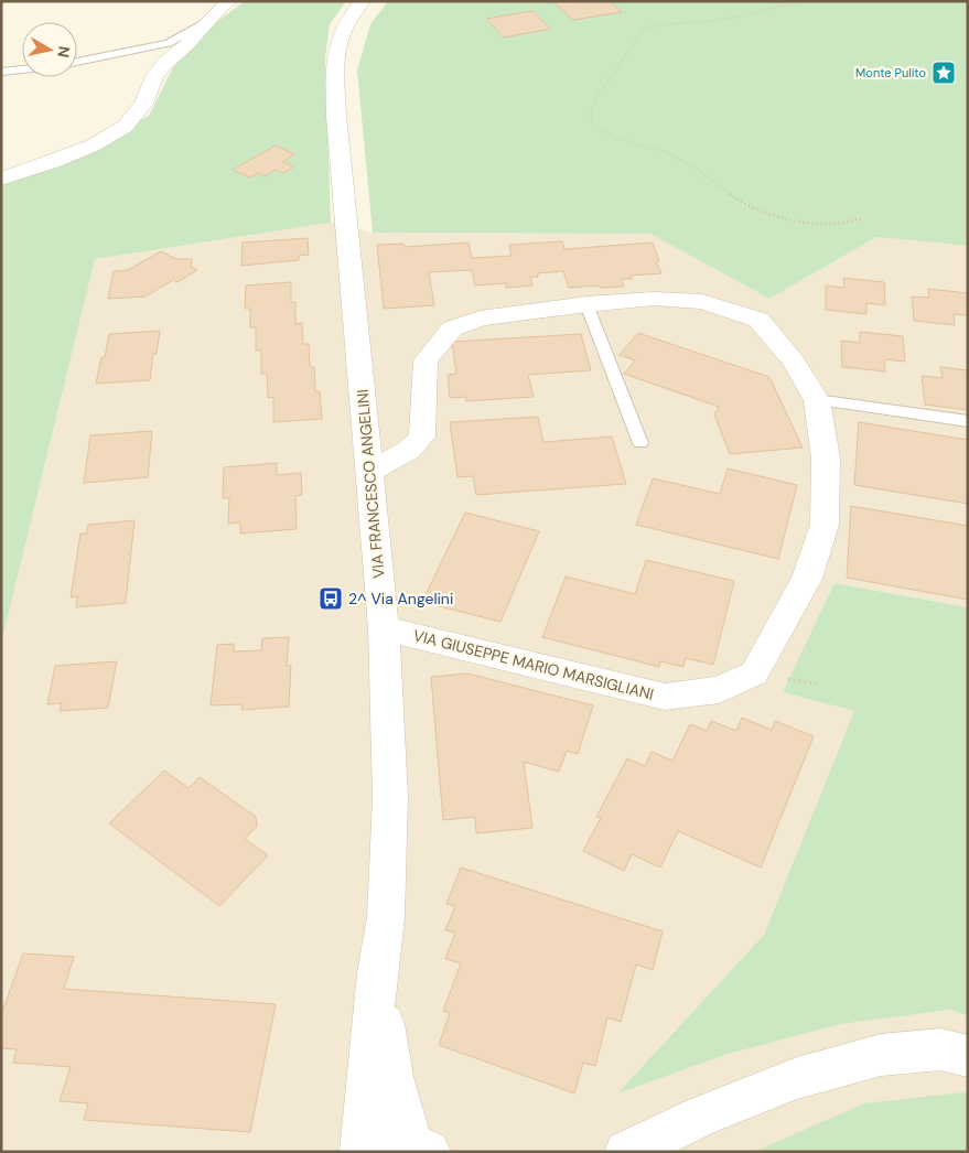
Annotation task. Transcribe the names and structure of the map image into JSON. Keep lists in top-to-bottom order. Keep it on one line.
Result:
{"streets":{"street":["VIA FRANCESCO ANGELINI","VIA GIUSEPPE MARIO MARSIGLIANI"]},"crossings":[["VIA FRANCESCO ANGELINI","VIA GIUSEPPE MARIO MARSIGLIANI"]],"places":{"place":["Monte Pulito"],"bus stop":["2^ Via Angelini"]},"north":"right"}
